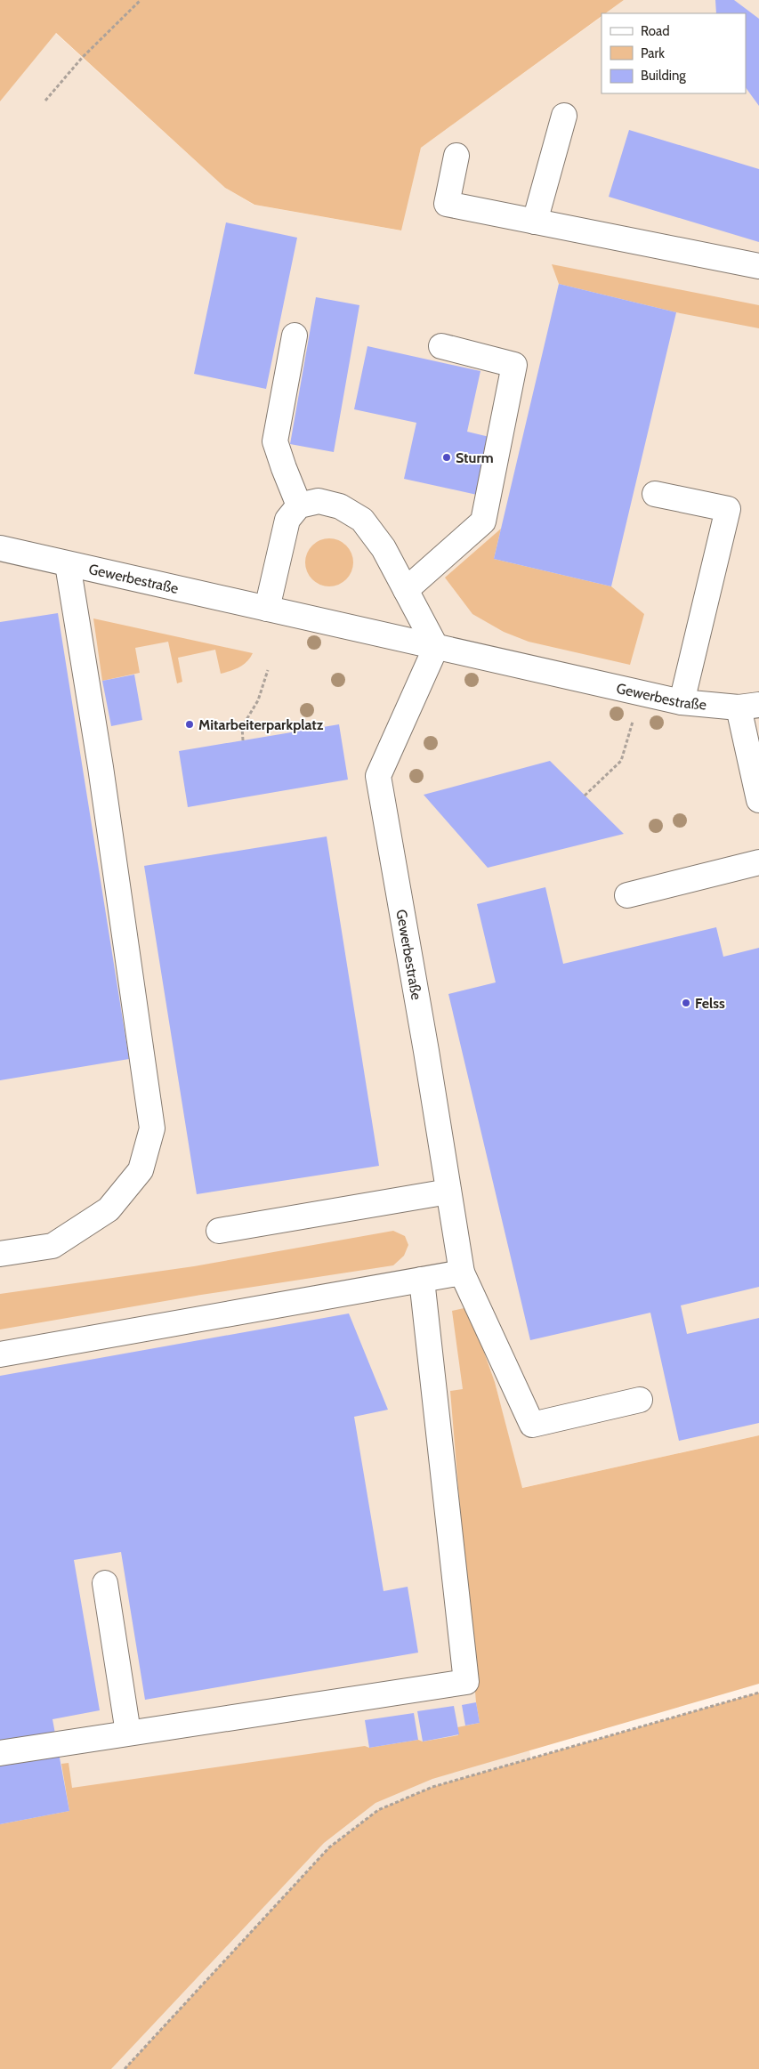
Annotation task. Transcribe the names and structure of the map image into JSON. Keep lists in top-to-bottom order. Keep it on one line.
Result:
{"streets":{"street":["Gewerbestraße"]},"places":["Sturm","Mitarbeiterparkplatz","Felss"],"legend":["Road","Park","Building"]}
